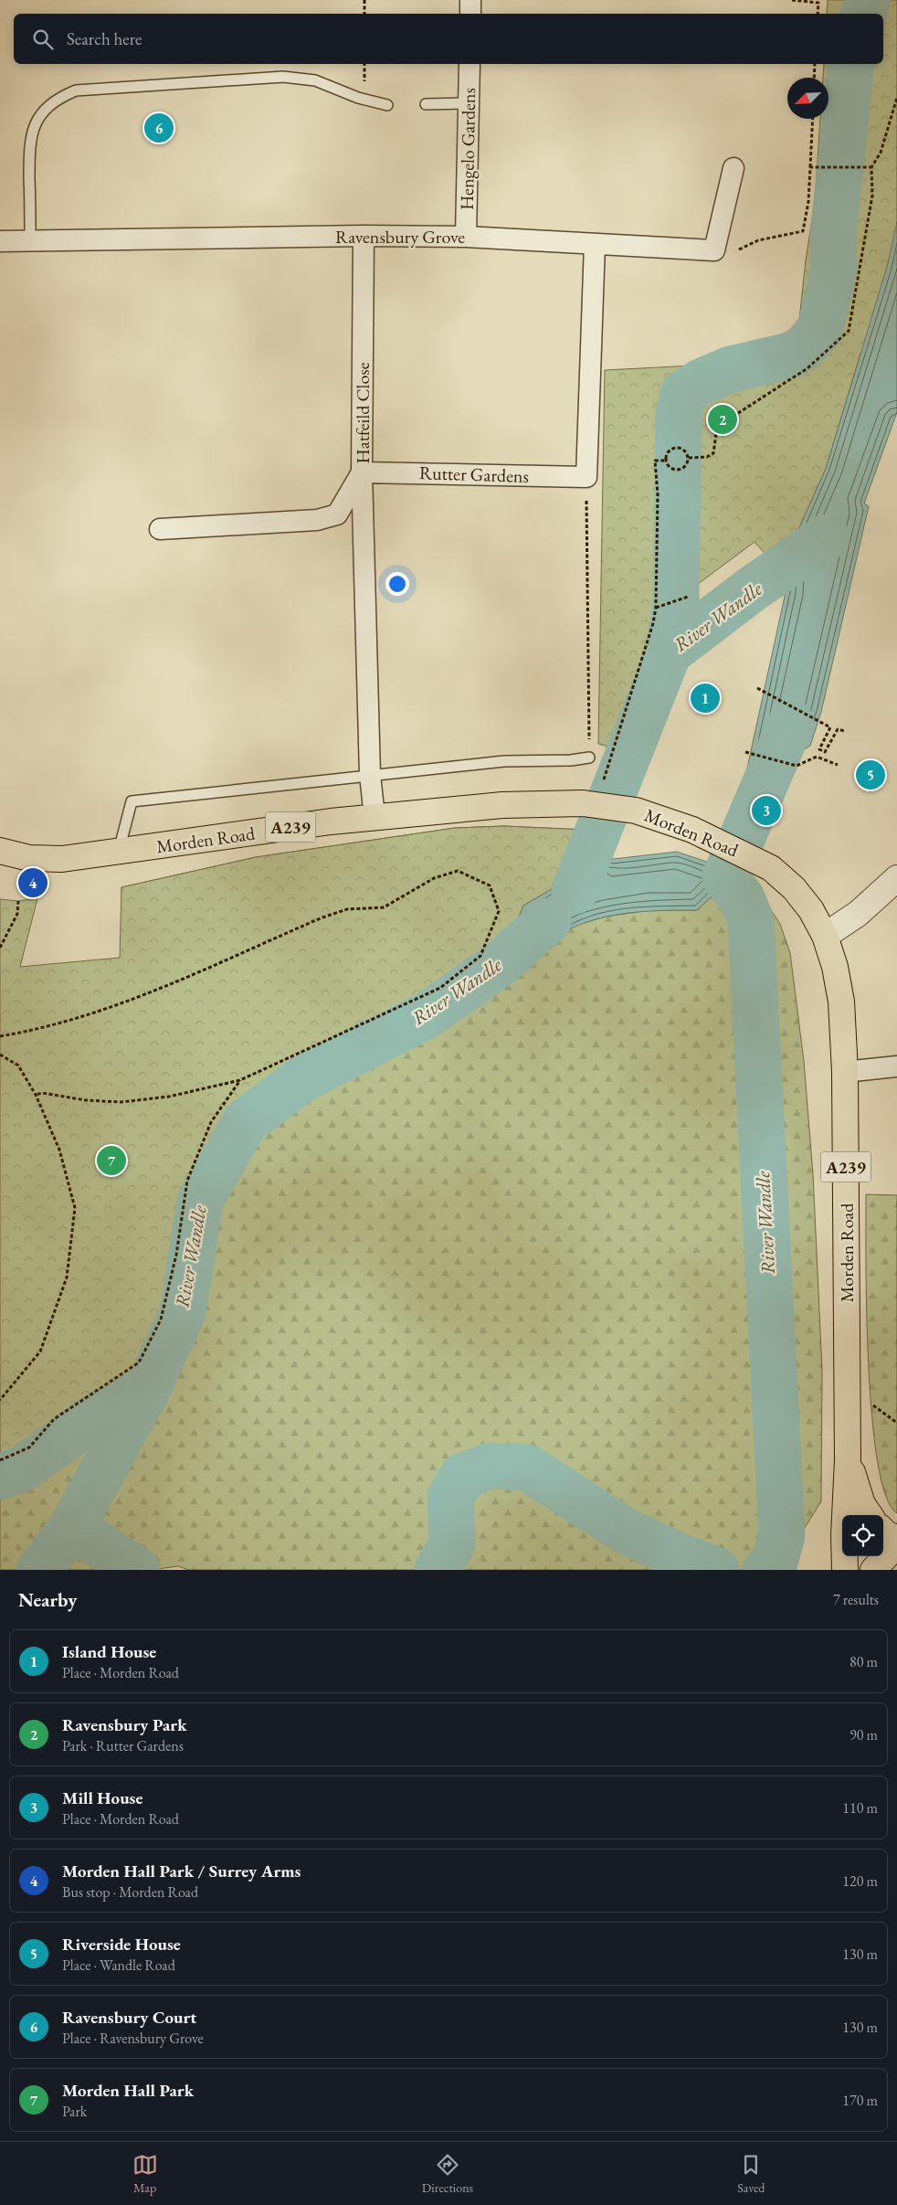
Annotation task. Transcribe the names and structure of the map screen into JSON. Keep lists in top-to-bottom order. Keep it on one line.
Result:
{"streets":{"main road":["A239","Morden Road"],"street":["Hengelo Gardens","Ravensbury Grove","Hatfeild Close","Rutter Gardens"]},"crossings":[["Hengelo Gardens","Ravensbury Grove"],["Ravensbury Grove","Hatfeild Close"],["Hatfeild Close","Rutter Gardens"]],"water":["River Wandle"],"north":"bottom left","page":{"search":"Search here","pins":["6","2","1","5","3","4","7"],"heading":["Nearby","7 results"],"list":[{"mark":"1","name":"Island House","note":"Place · Morden Road","value":"80 m"},{"mark":"2","name":"Ravensbury Park","note":"Park · Rutter Gardens","value":"90 m"},{"mark":"3","name":"Mill House","note":"Place · Morden Road","value":"110 m"},{"mark":"4","name":"Morden Hall Park / Surrey Arms","note":"Bus stop · Morden Road","value":"120 m"},{"mark":"5","name":"Riverside House","note":"Place · Wandle Road","value":"130 m"},{"mark":"6","name":"Ravensbury Court","note":"Place · Ravensbury Grove","value":"130 m"},{"mark":"7","name":"Morden Hall Park","note":"Park","value":"170 m"}],"nav":["Map","Directions","Saved"]}}
